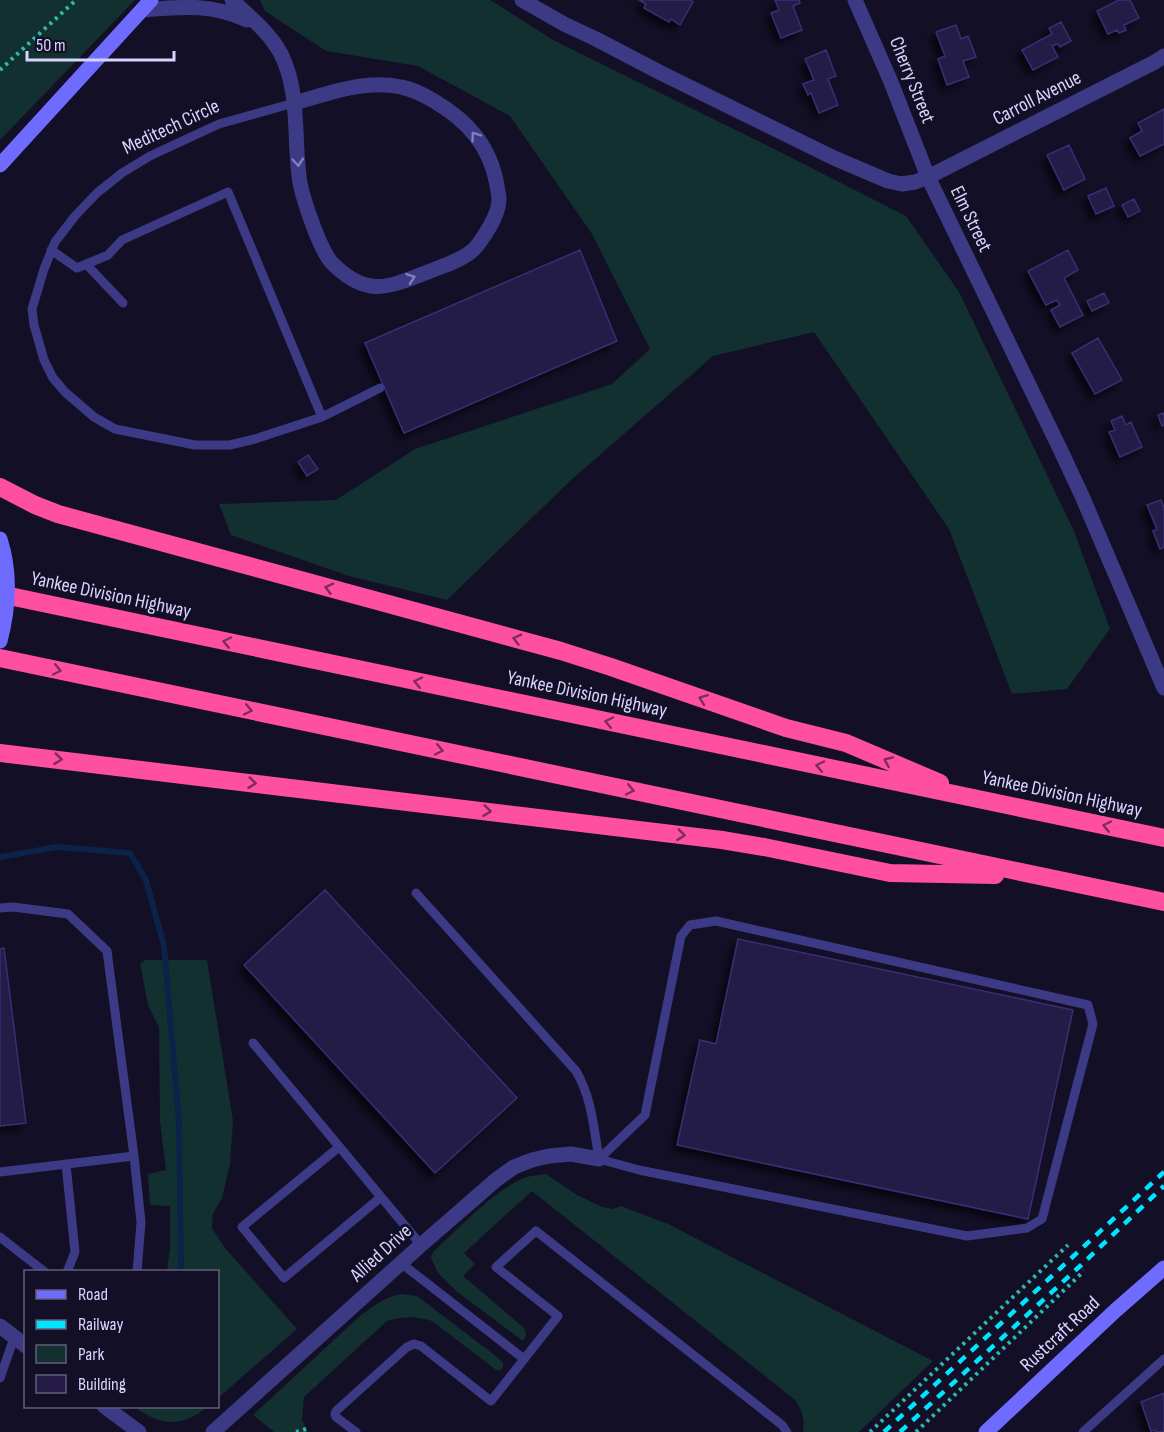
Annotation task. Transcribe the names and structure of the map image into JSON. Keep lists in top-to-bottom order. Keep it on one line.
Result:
{"streets":{"highway":["Yankee Division Highway"],"main road":["Rustcraft Road"],"street":["Cherry Street","Carroll Avenue","Meditech Circle","Elm Street","Allied Drive"]},"crossings":[["Cherry Street","Carroll Avenue"],["Cherry Street","Elm Street"],["Carroll Avenue","Elm Street"]],"legend":["Road","Railway","Park","Building"],"scale_bar":"50 m"}
